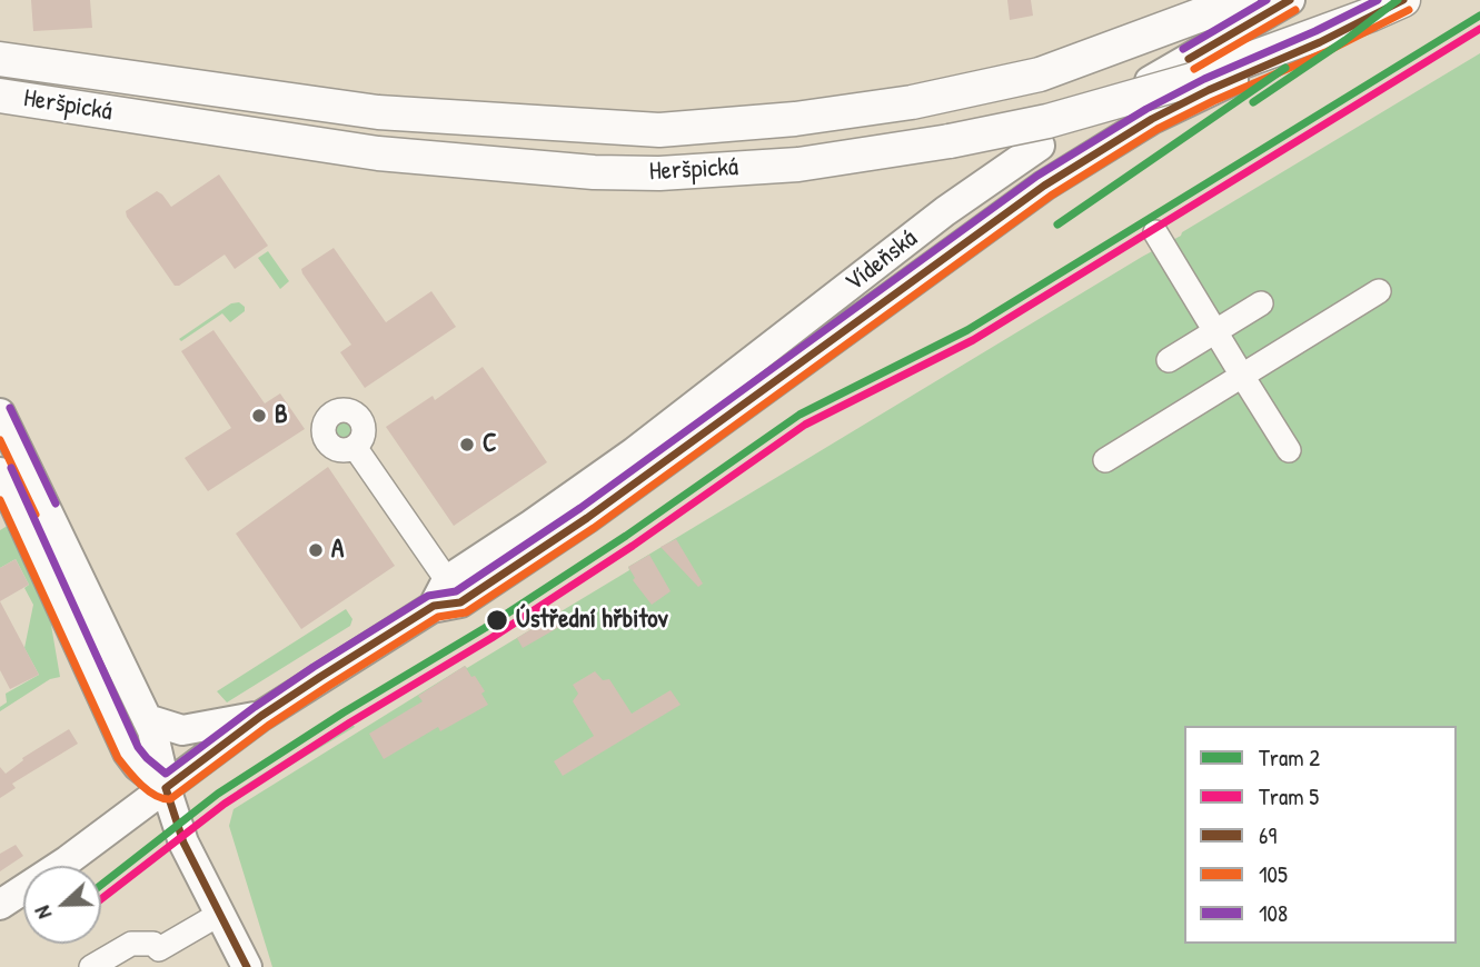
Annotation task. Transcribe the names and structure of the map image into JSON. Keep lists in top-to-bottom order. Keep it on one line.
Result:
{"streets":{"highway":["Heršpická","Vídeňská"]},"crossings":[["Heršpická","Vídeňská"]],"places":["B","C","A","Ústřední hřbitov"],"lines":["tram line 2","transit line 69","transit line 108","transit line 105","tram line 5"],"legend":["Tram 2","Tram 5","69","105","108"],"north":"left"}
